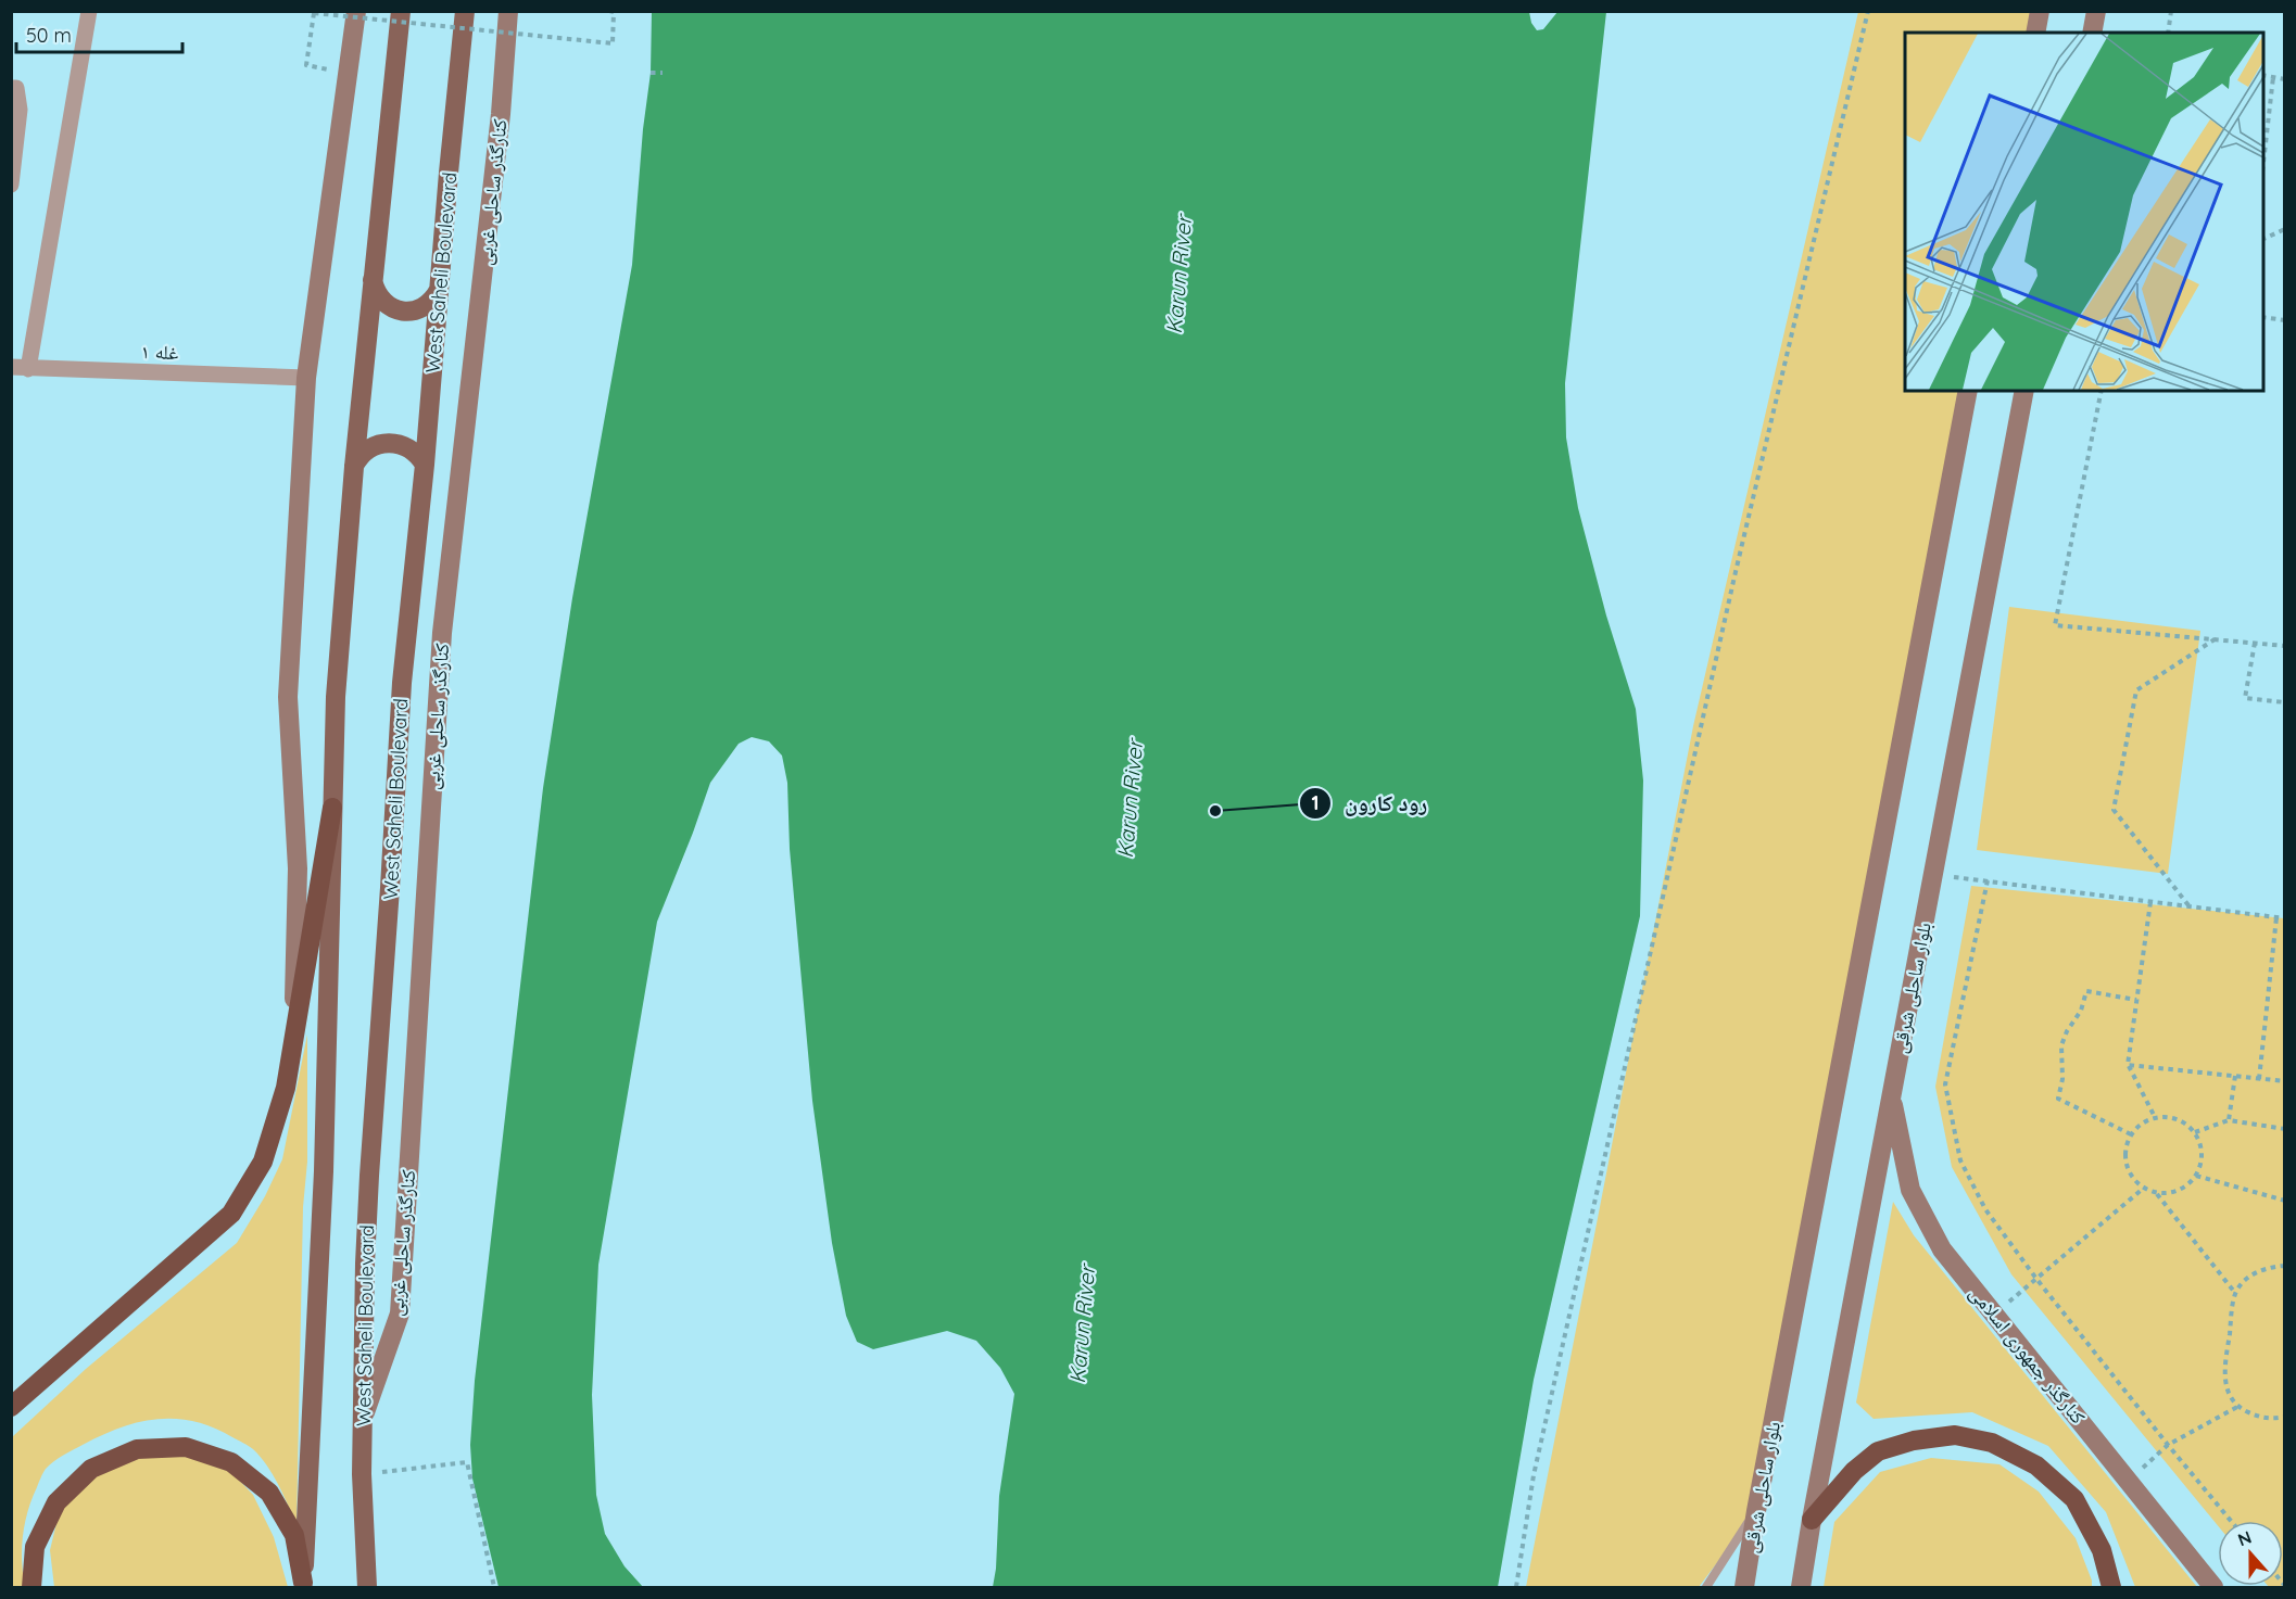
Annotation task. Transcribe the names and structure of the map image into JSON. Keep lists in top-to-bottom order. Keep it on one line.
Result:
{"streets":{"main road":["کنارگذر ساحلی غربی","West Saheli Boulevard","بلوار ساحلی شرقی","کنارگذر جمهوری اسلامی"],"street":["غله ۱"]},"crossings":[["کنارگذر ساحلی غربی","West Saheli Boulevard"],["بلوار ساحلی شرقی","کنارگذر جمهوری اسلامی"]],"water":["Karun River"],"places":["رود کارون"],"scale_bar":"50 m","north":"top"}
